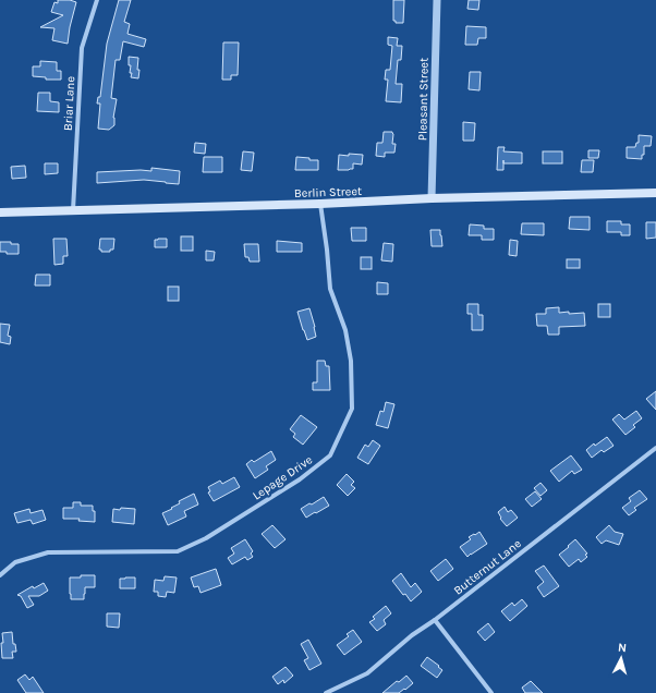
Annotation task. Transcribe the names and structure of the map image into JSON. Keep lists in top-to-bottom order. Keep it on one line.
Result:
{"streets":{"main road":["Berlin Street"],"street":["Pleasant Street","Briar Lane","Lepage Drive","Butternut Lane"]},"crossings":[["Pleasant Street","Berlin Street"],["Briar Lane","Berlin Street"],["Berlin Street","Lepage Drive"]],"north":"top"}
